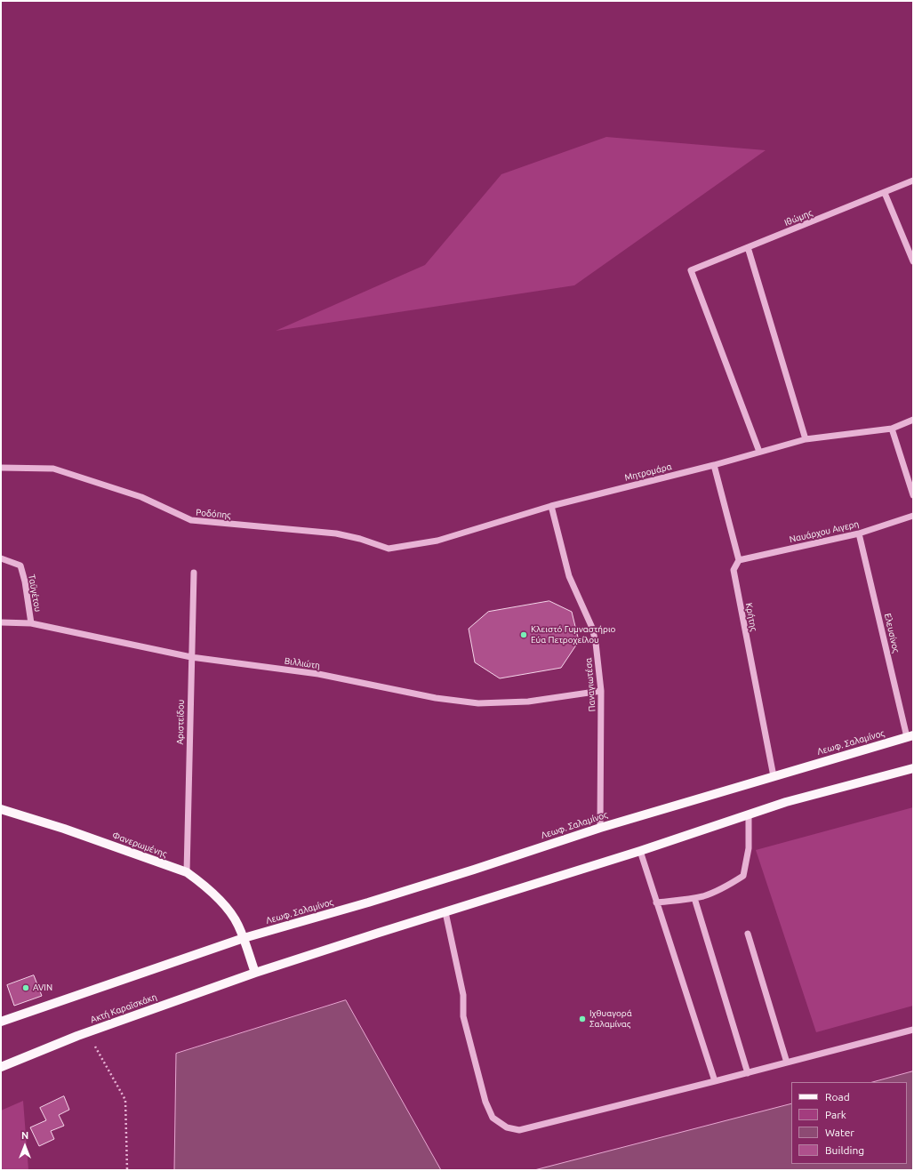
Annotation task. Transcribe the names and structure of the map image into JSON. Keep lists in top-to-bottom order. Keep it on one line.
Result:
{"streets":{"main road":["Λεωφ. Σαλαμίνος","Φανερωμένης","Ακτή Καραϊσκάκη"],"street":["Ιθώμης","Μητρομάρα","Ροδόπης","Ναυάρχου Αιγερη","Ταϋγέτου","Κρήτης","Ελευσίνος","Βιλλιώτη","Παναγιωτέσα","Αριστείδου"]},"crossings":[["Ιθώμης","Μητρομάρα"],["Μητρομάρα","Ροδόπης"],["Μητρομάρα","Κρήτης"],["Μητρομάρα","Παναγιωτέσα"],["Ναυάρχου Αιγερη","Κρήτης"],["Ναυάρχου Αιγερη","Ελευσίνος"],["Ταϋγέτου","Βιλλιώτη"],["Κρήτης","Λεωφ. Σαλαμίνος"],["Ελευσίνος","Λεωφ. Σαλαμίνος"],["Βιλλιώτη","Παναγιωτέσα"],["Βιλλιώτη","Αριστείδου"],["Παναγιωτέσα","Λεωφ. Σαλαμίνος"],["Αριστείδου","Φανερωμένης"],["Λεωφ. Σαλαμίνος","Φανερωμένης"],["Φανερωμένης","Ακτή Καραϊσκάκη"]],"places":["Κλειστό Γυμναστήριο Εύα Πετροχείλου","AVIN","Ιχθυαγορά Σαλαμίνας"],"legend":["Road","Park","Water","Building"],"north":"top"}
